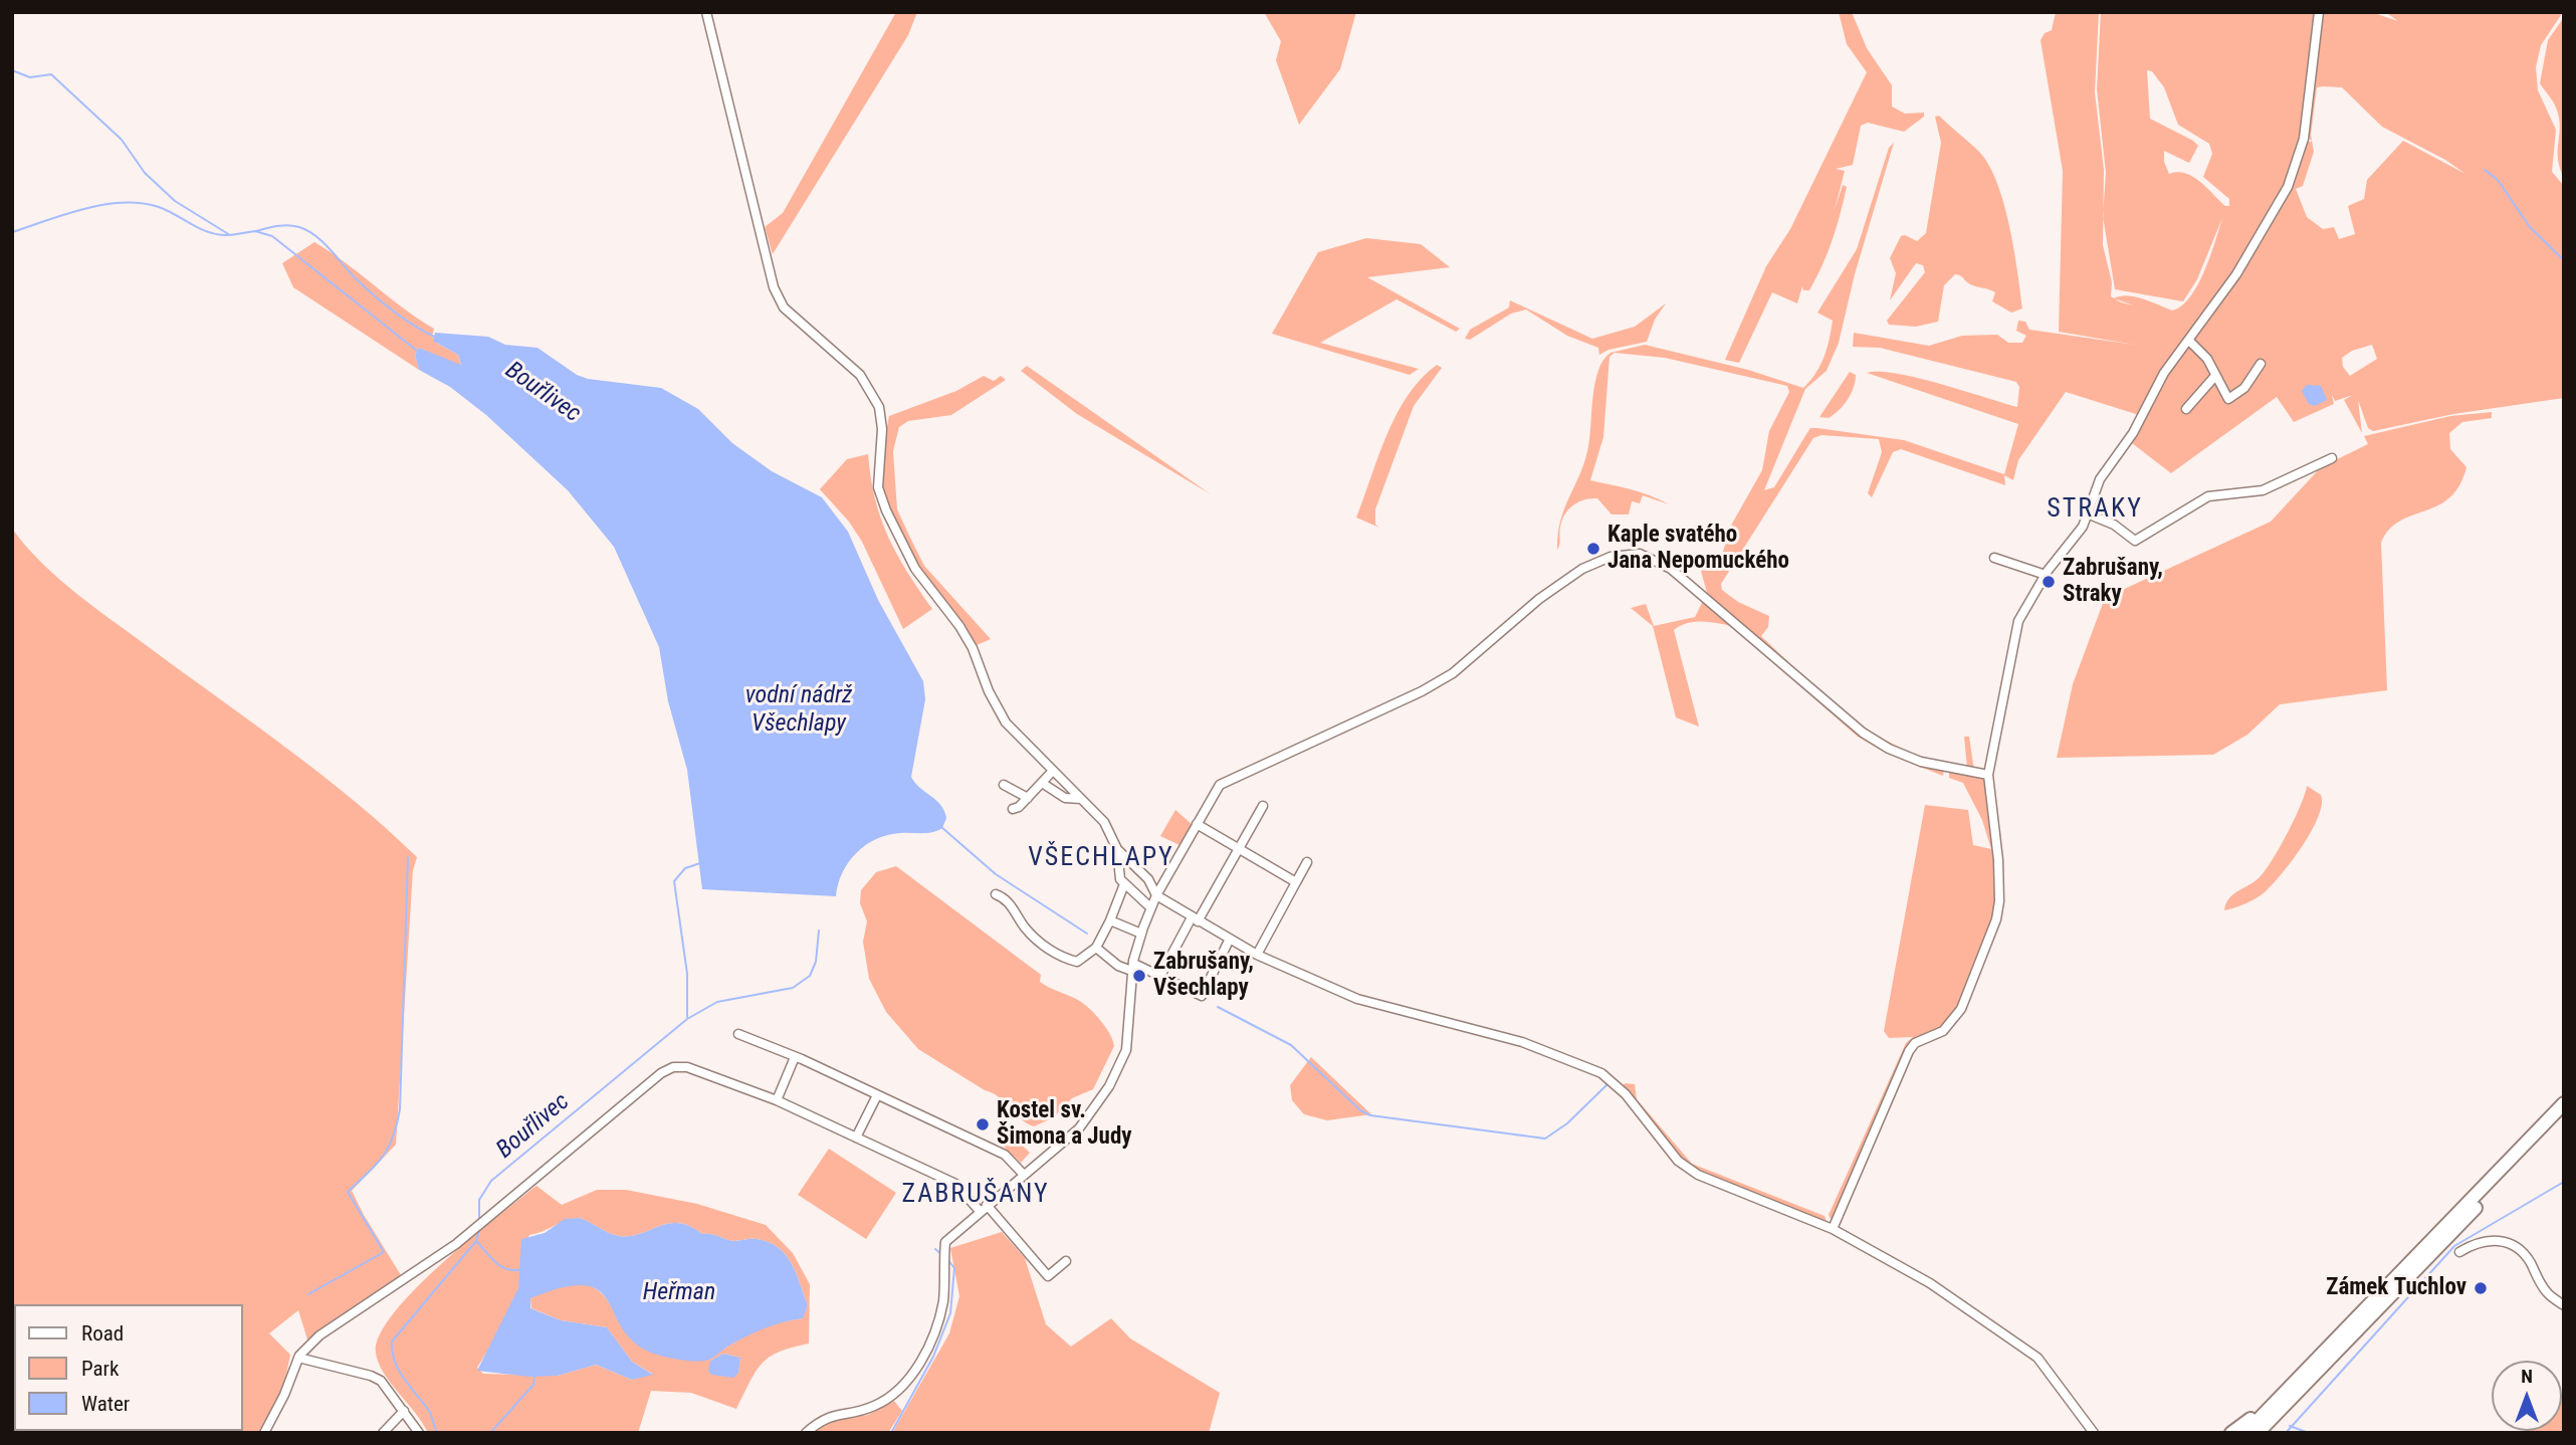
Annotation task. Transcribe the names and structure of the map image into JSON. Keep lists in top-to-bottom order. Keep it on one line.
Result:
{"districts":["STRAKY","VŠECHLAPY","ZABRUŠANY"],"water":["Bouřlivec","vodní nádrž Všechlapy","Heřman"],"places":["Kaple svatého Jana Nepomuckého","Zabrušany, Straky","Zabrušany, Všechlapy","Kostel sv. Šimona a Judy","Zámek Tuchlov"],"legend":["Road","Park","Water"],"north":"top"}
